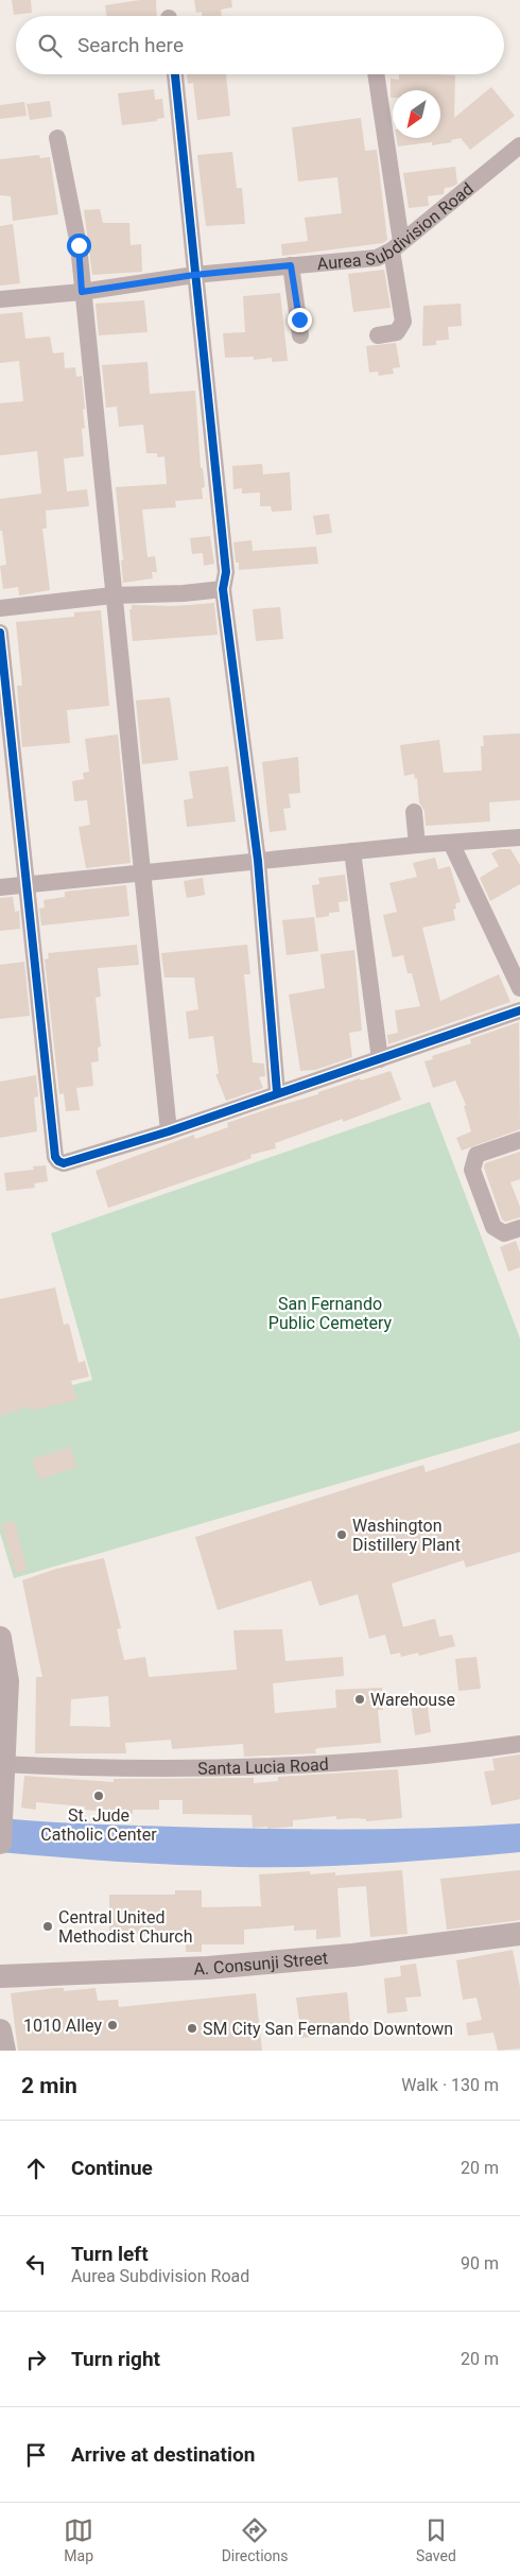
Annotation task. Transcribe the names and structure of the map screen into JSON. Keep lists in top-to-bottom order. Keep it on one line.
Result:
{"streets":{"main road":["A. Consunji Street"],"street":["Aurea Subdivision Road","Santa Lucia Road"]},"parks":["San Fernando Public Cemetery"],"places":["Washington Distillery Plant","Warehouse","St. Jude Catholic Center","Central United Methodist Church","1010 Alley","SM City San Fernando Downtown"],"north":"bottom left","page":{"search":"Search here","heading":["2 min","Walk · 130 m"],"list":[["Continue","20 m"],["Turn left","Aurea Subdivision Road","90 m"],["Turn right","20 m"],"Arrive at destination"],"nav":["Map","Directions","Saved"]}}
